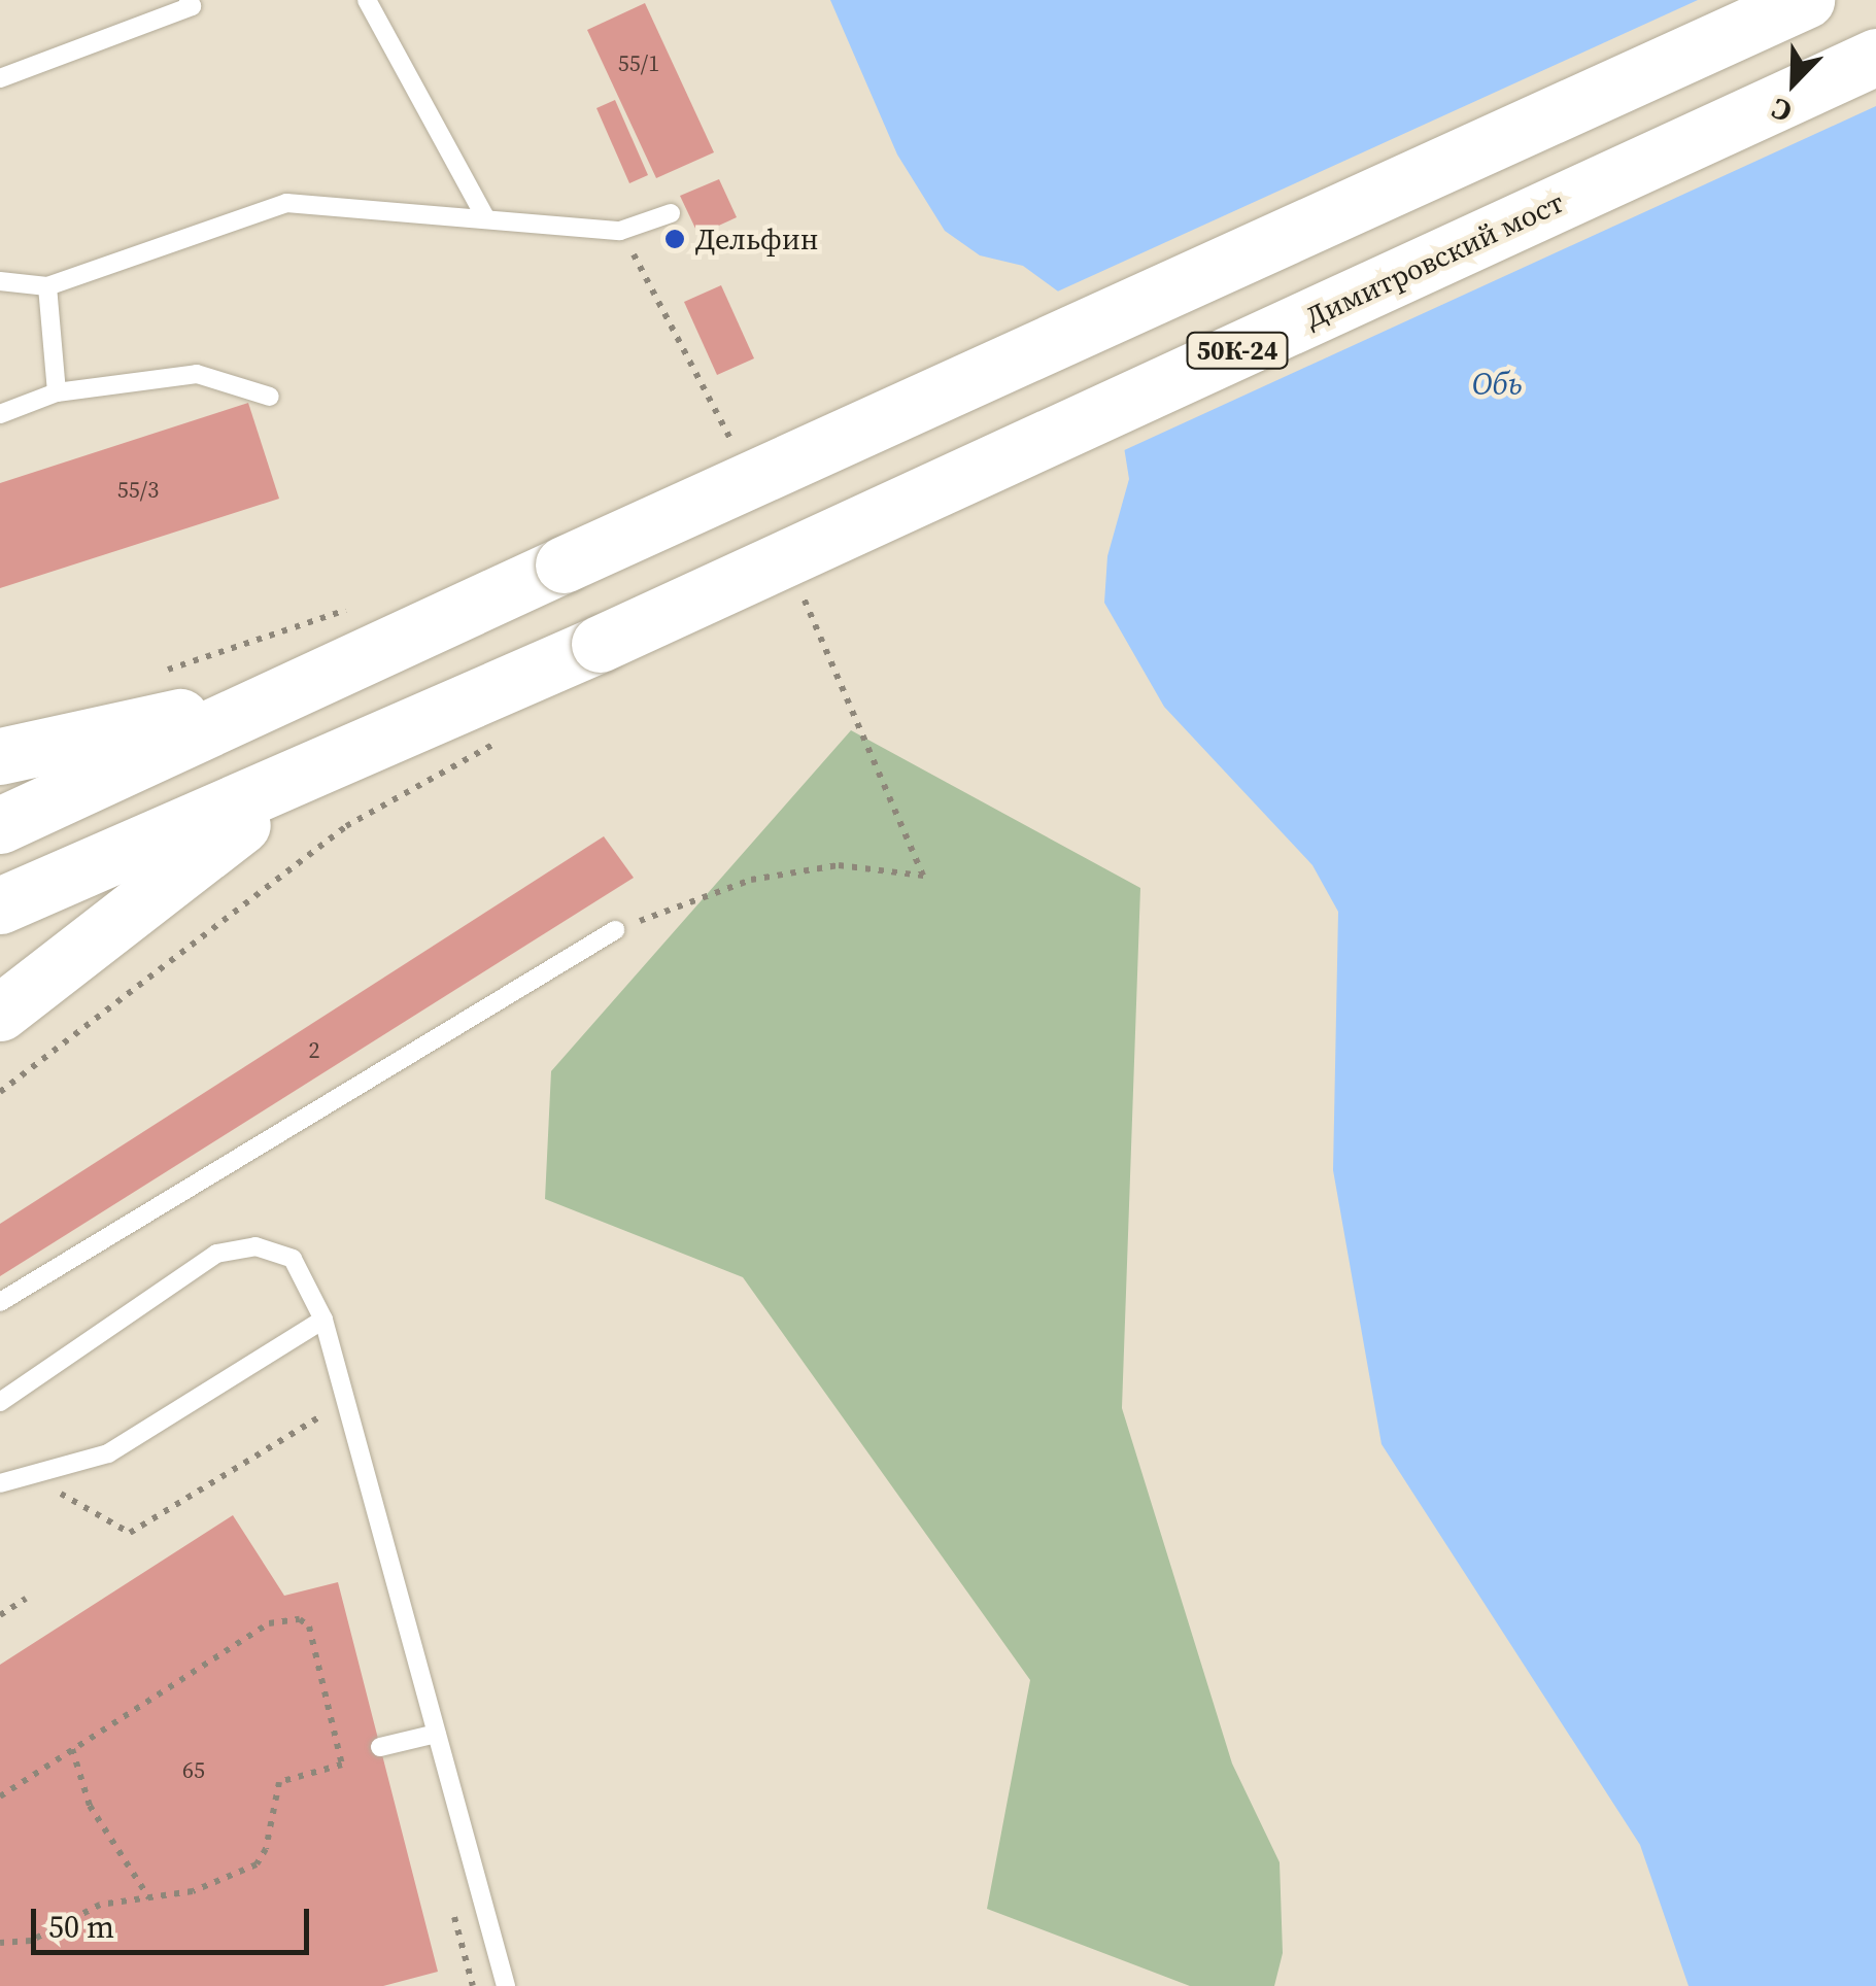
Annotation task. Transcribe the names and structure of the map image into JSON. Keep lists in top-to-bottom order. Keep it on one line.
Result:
{"streets":{"main road":["Димитровский мост","50К-24"]},"water":["Обь"],"places":["Дельфин"],"house_numbers":["55/1","55/3","2","65"],"scale_bar":"50 m","north":"bottom left"}
